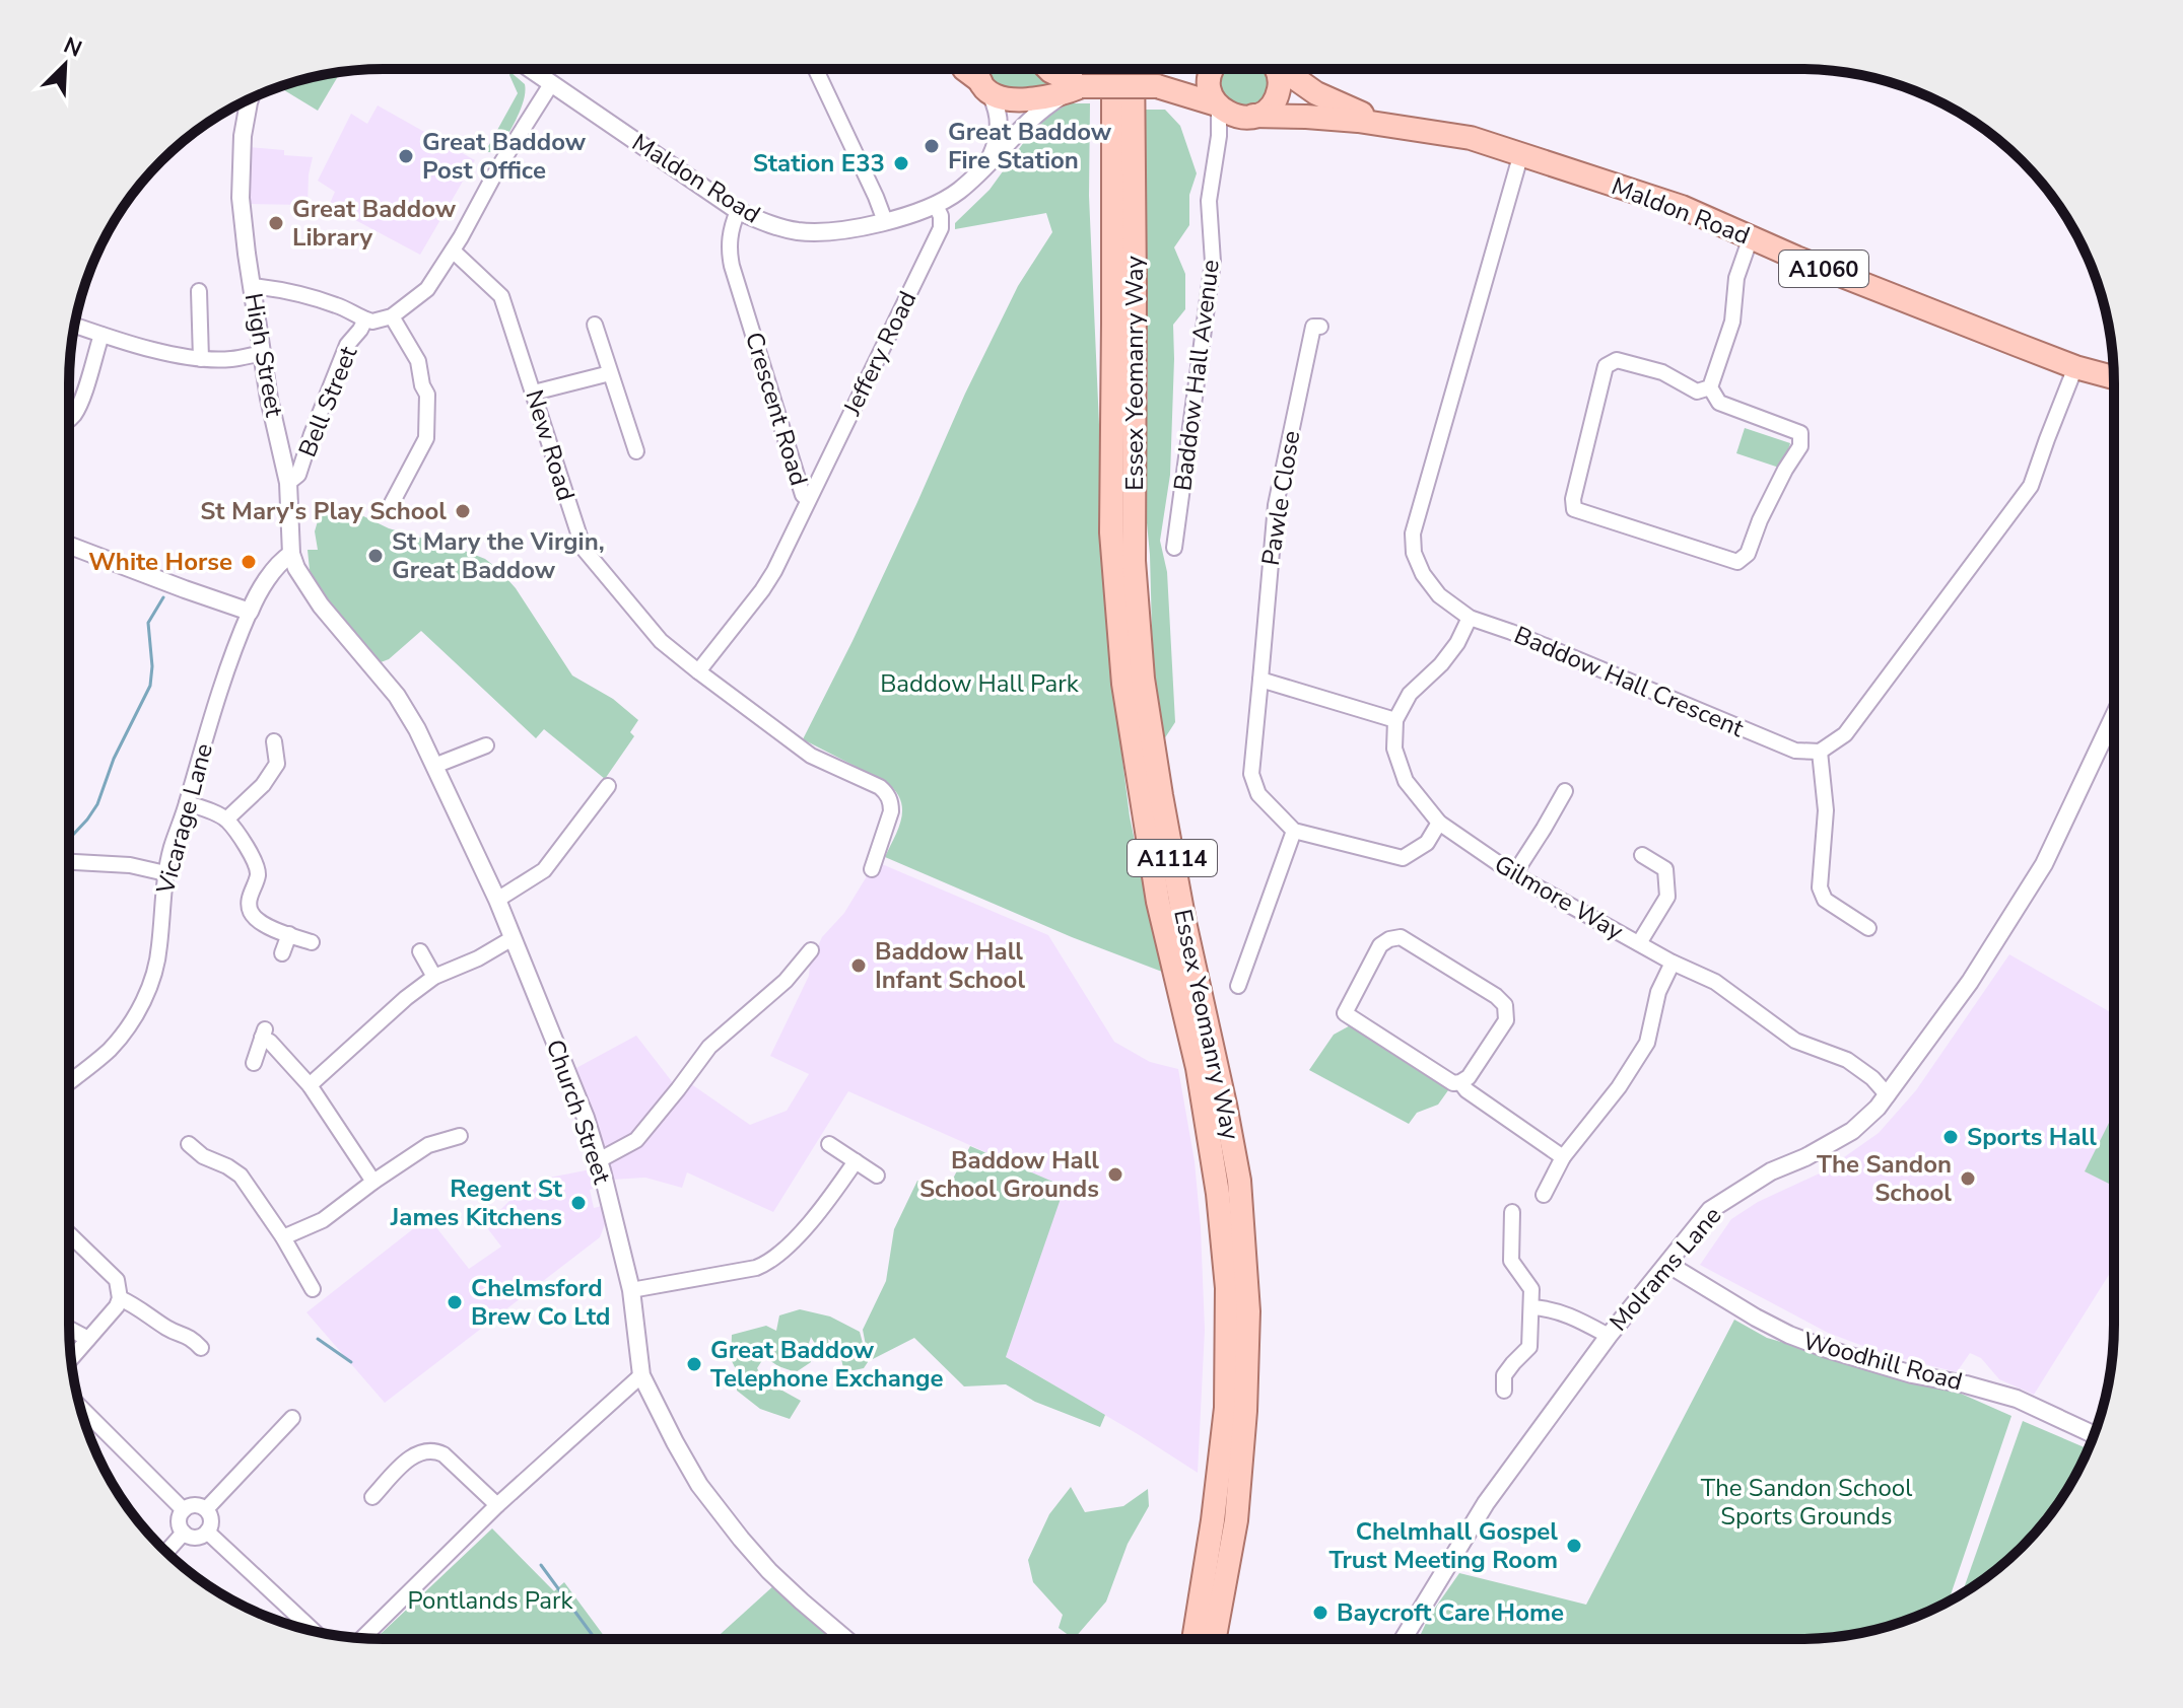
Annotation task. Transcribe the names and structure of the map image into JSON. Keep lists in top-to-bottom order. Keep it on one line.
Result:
{"streets":{"main road":["Maldon Road","A1060","Essex Yeomanry Way","A1114"],"street":["Jeffery Road","High Street","Baddow Hall Avenue","Bell Street","Crescent Road","New Road","Pawle Close","Baddow Hall Crescent","Vicarage Lane","Gilmore Way","Church Street","Molrams Lane","Woodhill Road"]},"crossings":[["Maldon Road","Jeffery Road"],["Maldon Road","Baddow Hall Avenue"],["Maldon Road","Crescent Road"],["Maldon Road","Baddow Hall Crescent"],["Jeffery Road","Crescent Road"],["High Street","Bell Street"],["High Street","Church Street"],["Crescent Road","New Road"],["Gilmore Way","Molrams Lane"],["Molrams Lane","Woodhill Road"]],"parks":["Baddow Hall Park","The Sandon School Sports Grounds","Pontlands Park"],"places":["Great Baddow Fire Station","Great Baddow Post Office","Station E33","Great Baddow Library","St Mary's Play School","St Mary the Virgin, Great Baddow","White Horse","Baddow Hall Infant School","Sports Hall","Baddow Hall School Grounds","The Sandon School","Regent St James Kitchens","Chelmsford Brew Co Ltd","Great Baddow Telephone Exchange","Chelmhall Gospel Trust Meeting Room","Baycroft Care Home"],"north":"top right"}
